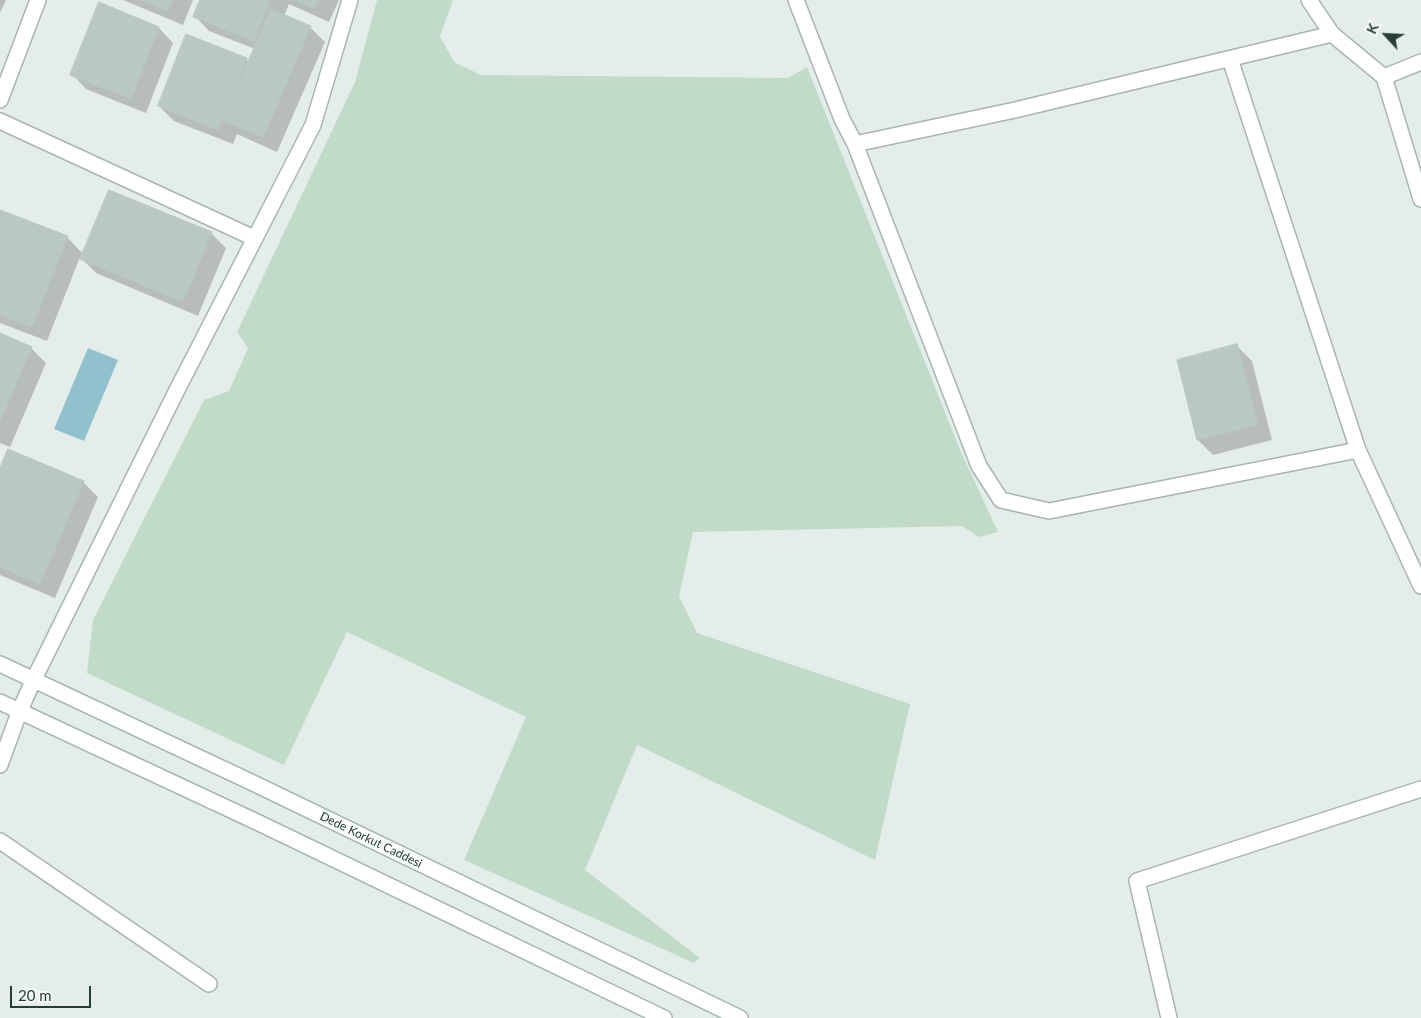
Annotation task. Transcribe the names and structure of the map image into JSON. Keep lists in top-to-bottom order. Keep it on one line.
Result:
{"streets":{"street":["Dede Korkut Caddesi"]},"scale_bar":"20 m","north":"top left"}
